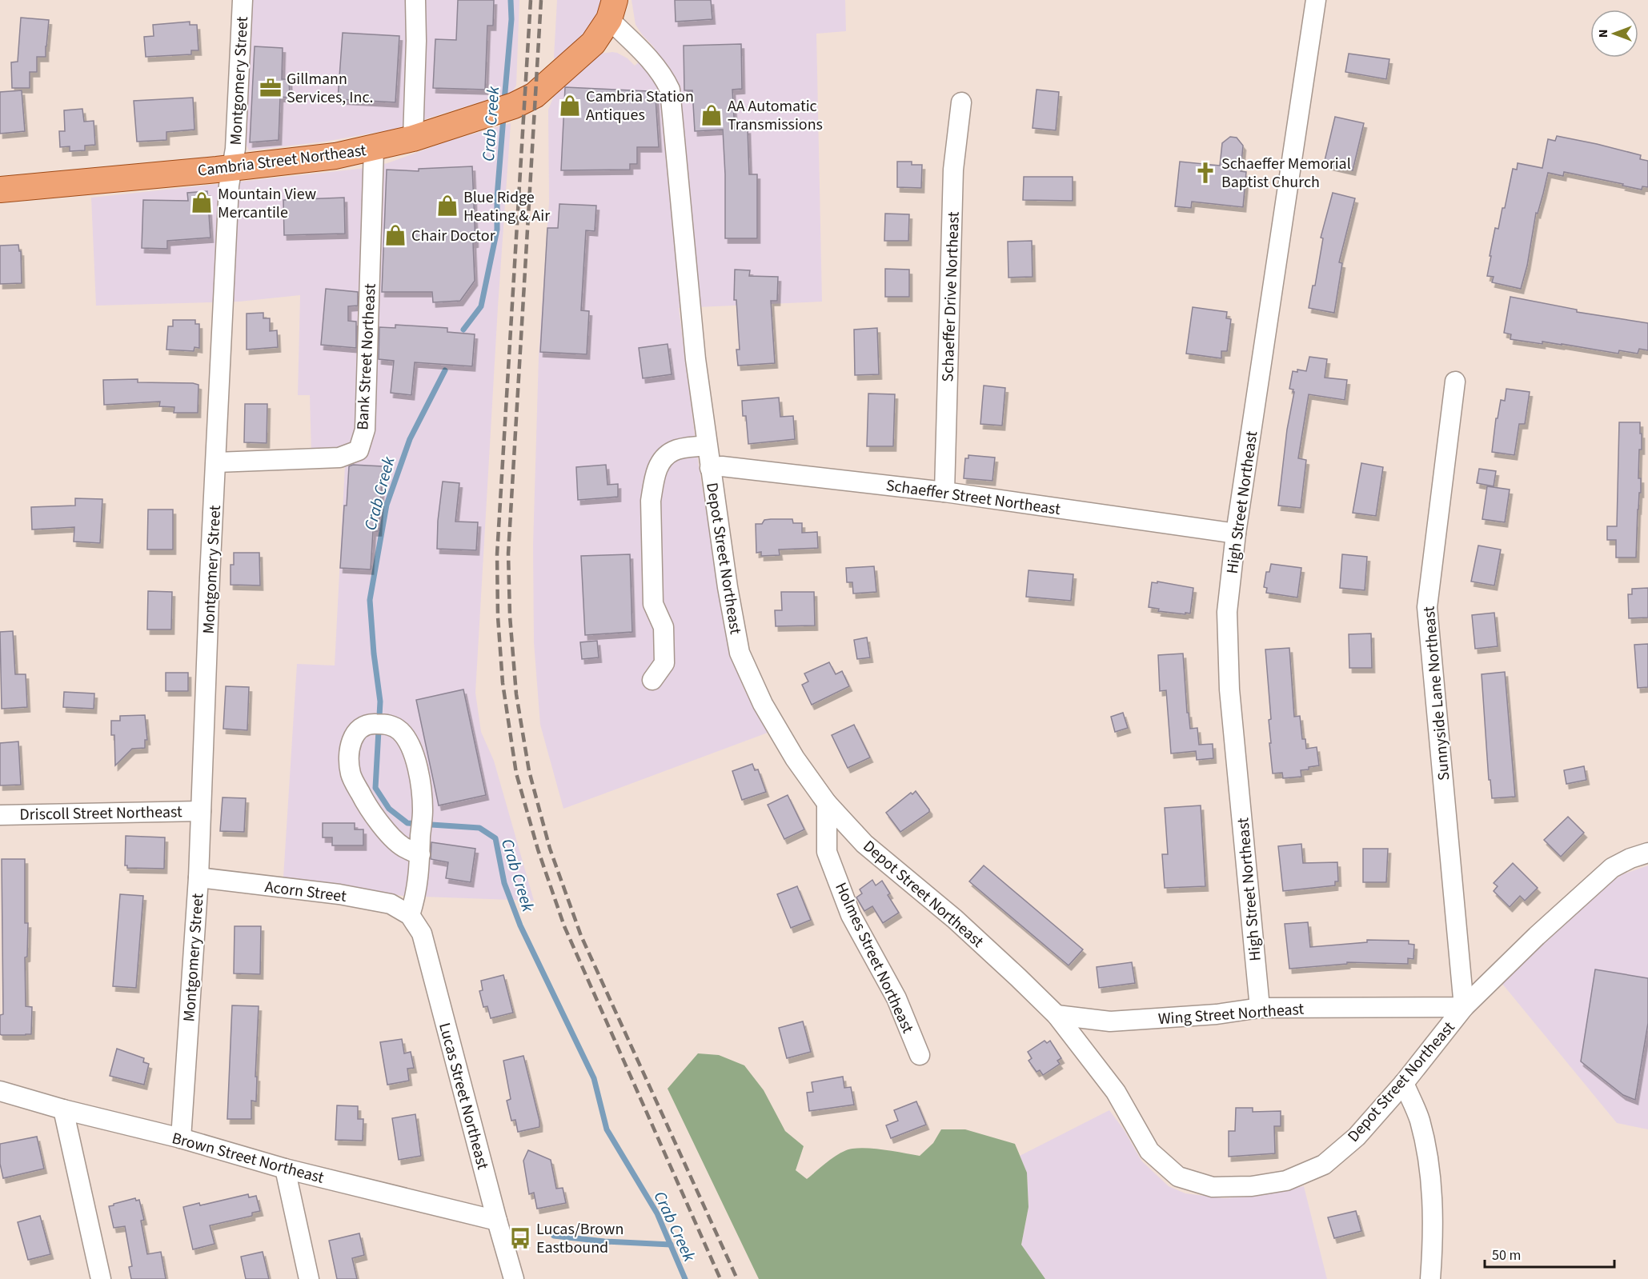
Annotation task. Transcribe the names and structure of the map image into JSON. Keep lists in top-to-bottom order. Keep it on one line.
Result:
{"streets":{"main road":["Cambria Street Northeast"],"street":["Montgomery Street","Schaeffer Drive Northeast","Bank Street Northeast","Schaeffer Street Northeast","High Street Northeast","Depot Street Northeast","Sunnyside Lane Northeast","Driscoll Street Northeast","Acorn Street","Holmes Street Northeast","Wing Street Northeast","Lucas Street Northeast","Brown Street Northeast"]},"crossings":[["Montgomery Street","Cambria Street Northeast"],["Montgomery Street","Bank Street Northeast"],["Montgomery Street","Driscoll Street Northeast"],["Montgomery Street","Acorn Street"],["Montgomery Street","Brown Street Northeast"],["Cambria Street Northeast","Bank Street Northeast"],["Cambria Street Northeast","Depot Street Northeast"],["Schaeffer Drive Northeast","Schaeffer Street Northeast"],["Schaeffer Street Northeast","High Street Northeast"],["Schaeffer Street Northeast","Depot Street Northeast"],["High Street Northeast","Wing Street Northeast"],["Depot Street Northeast","Sunnyside Lane Northeast"],["Depot Street Northeast","Holmes Street Northeast"],["Depot Street Northeast","Wing Street Northeast"],["Sunnyside Lane Northeast","Wing Street Northeast"],["Acorn Street","Lucas Street Northeast"],["Lucas Street Northeast","Brown Street Northeast"]],"water":["Crab Creek"],"places":{"office":["Gillmann Services, Inc."],"shop":["Cambria Station Antiques","AA Automatic Transmissions","Mountain View Mercantile","Blue Ridge Heating & Air","Chair Doctor"],"church":["Schaeffer Memorial Baptist Church"],"bus stop":["Lucas/Brown Eastbound"]},"scale_bar":"50 m","north":"left"}
